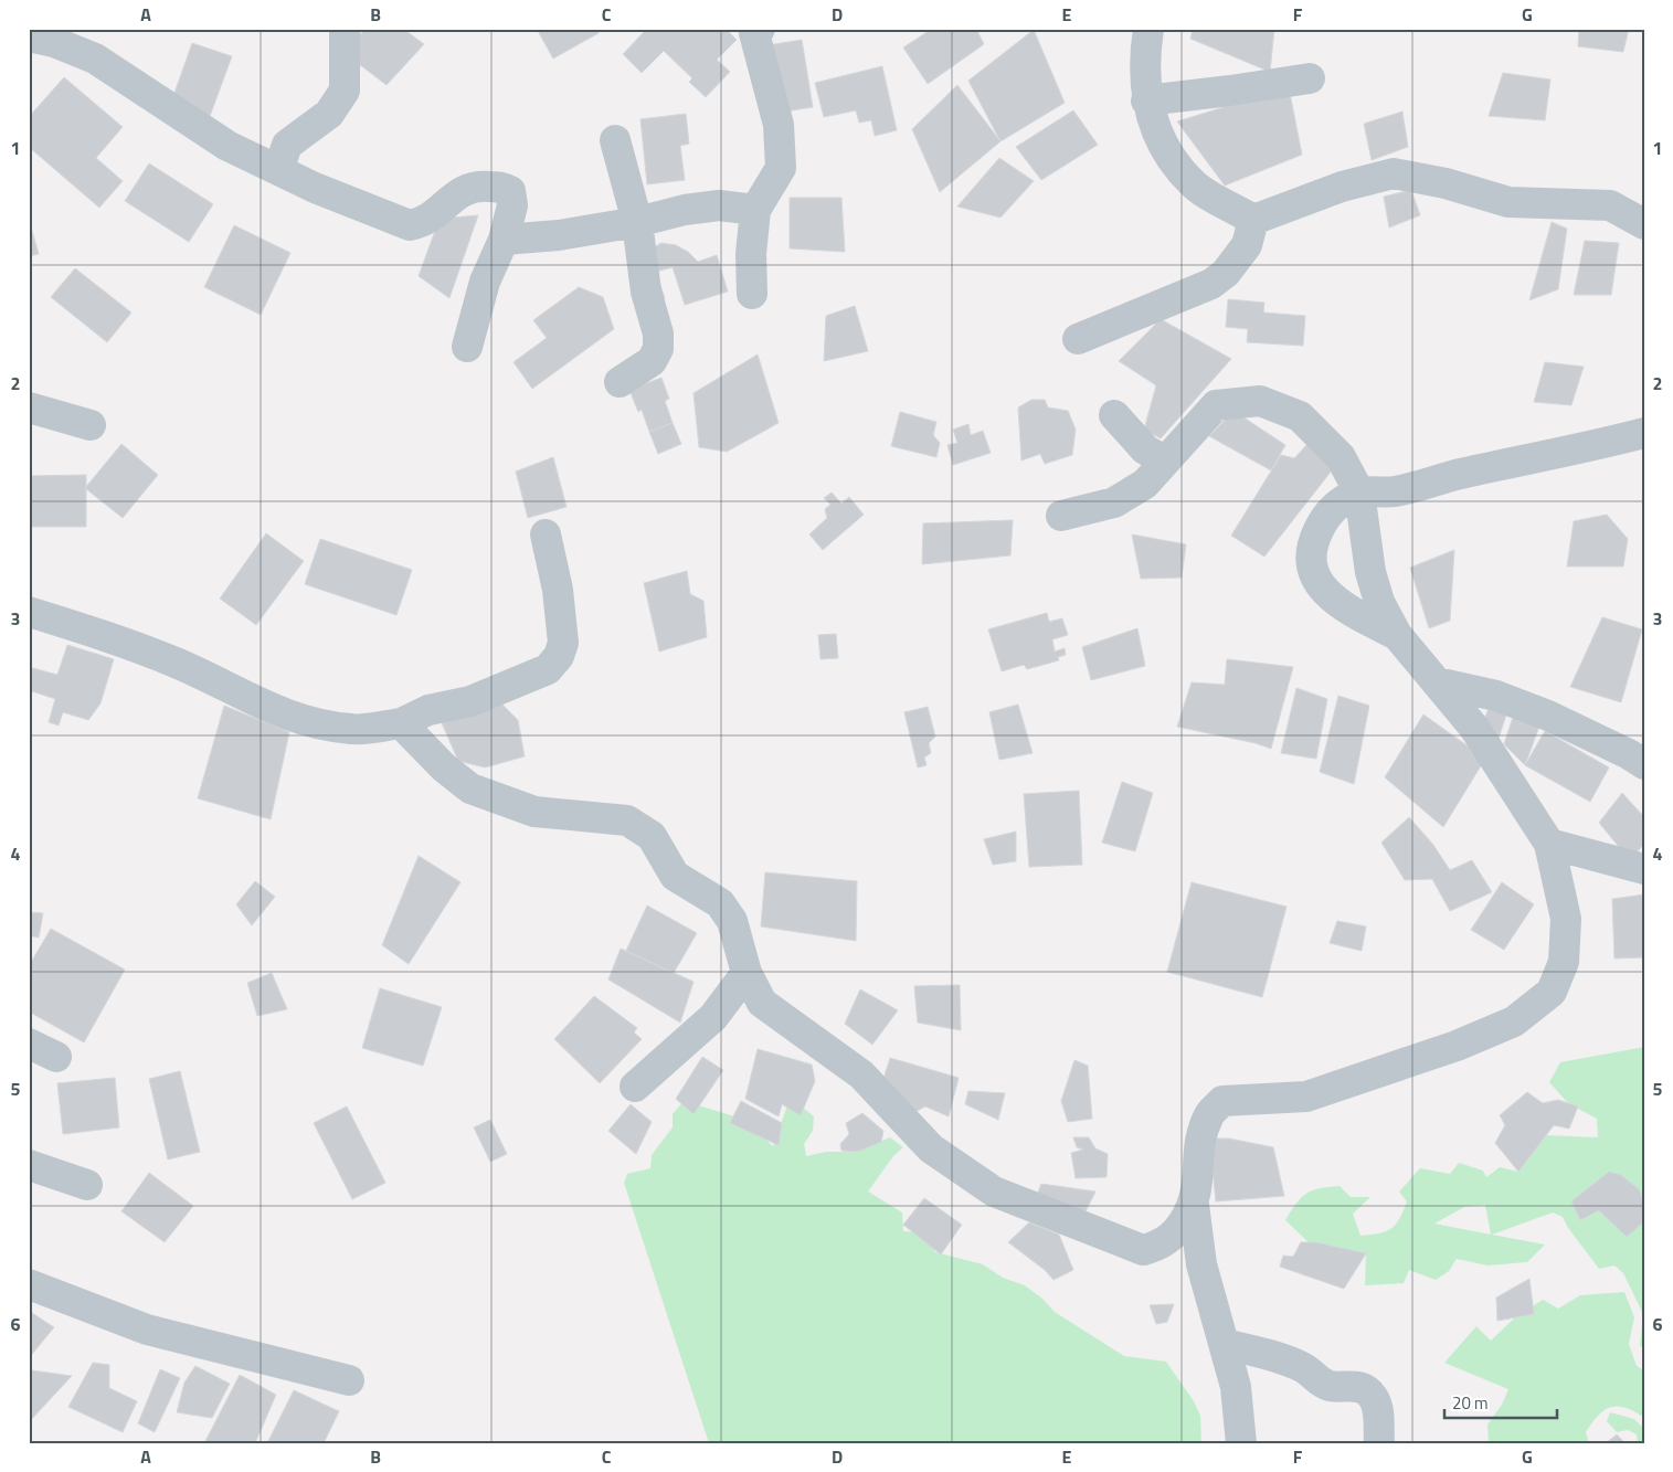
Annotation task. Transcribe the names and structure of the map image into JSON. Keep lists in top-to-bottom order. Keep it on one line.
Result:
{"scale_bar":"20 m","grid":{"columns":["A","B","C","D","E","F","G"],"rows":["1","2","3","4","5","6"]}}
